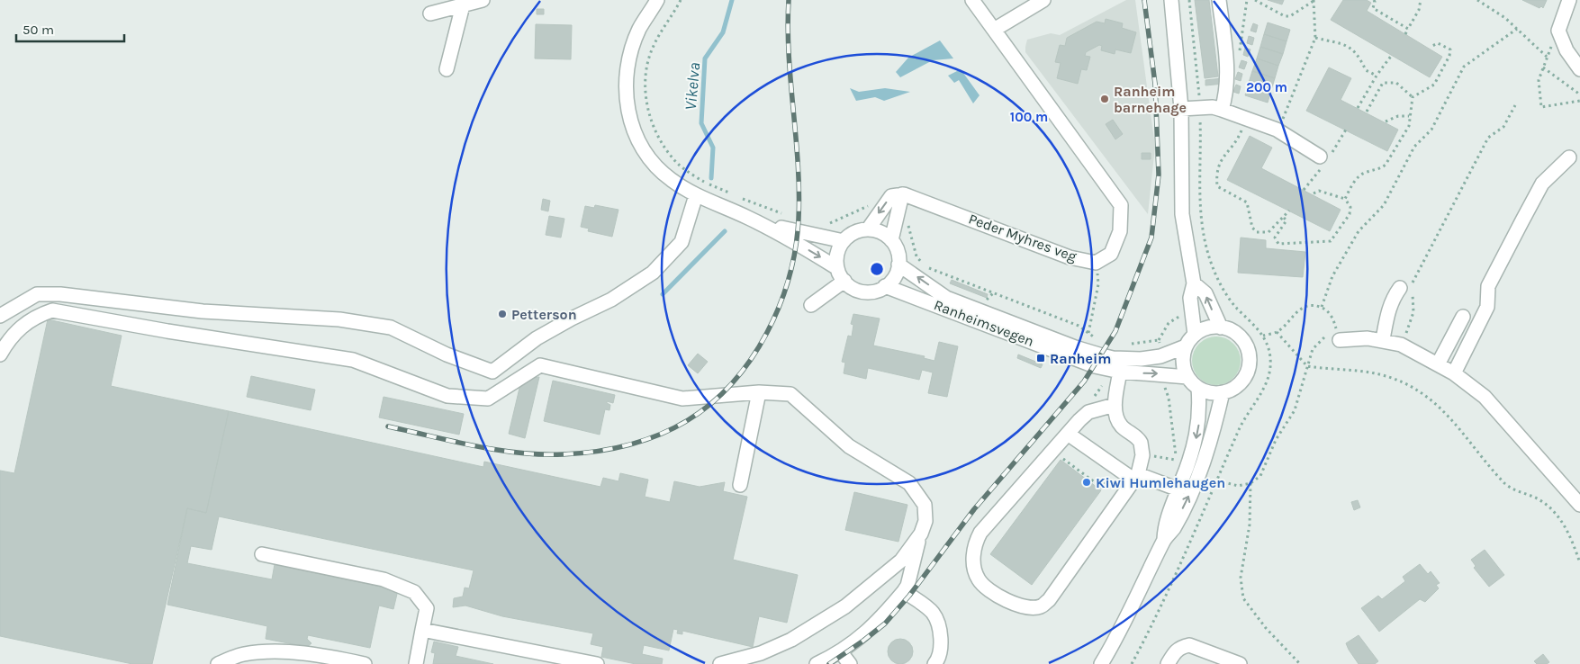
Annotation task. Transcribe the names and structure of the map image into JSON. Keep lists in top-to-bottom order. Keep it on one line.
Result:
{"streets":{"street":["Peder Myhres veg","Ranheimsvegen"]},"water":["Vikelva"],"places":{"other":["Ranheim barnehage","Petterson","Kiwi Humlehaugen"],"transit":["Ranheim"]},"scale_bar":"50 m","rings":["200 m","100 m"]}
